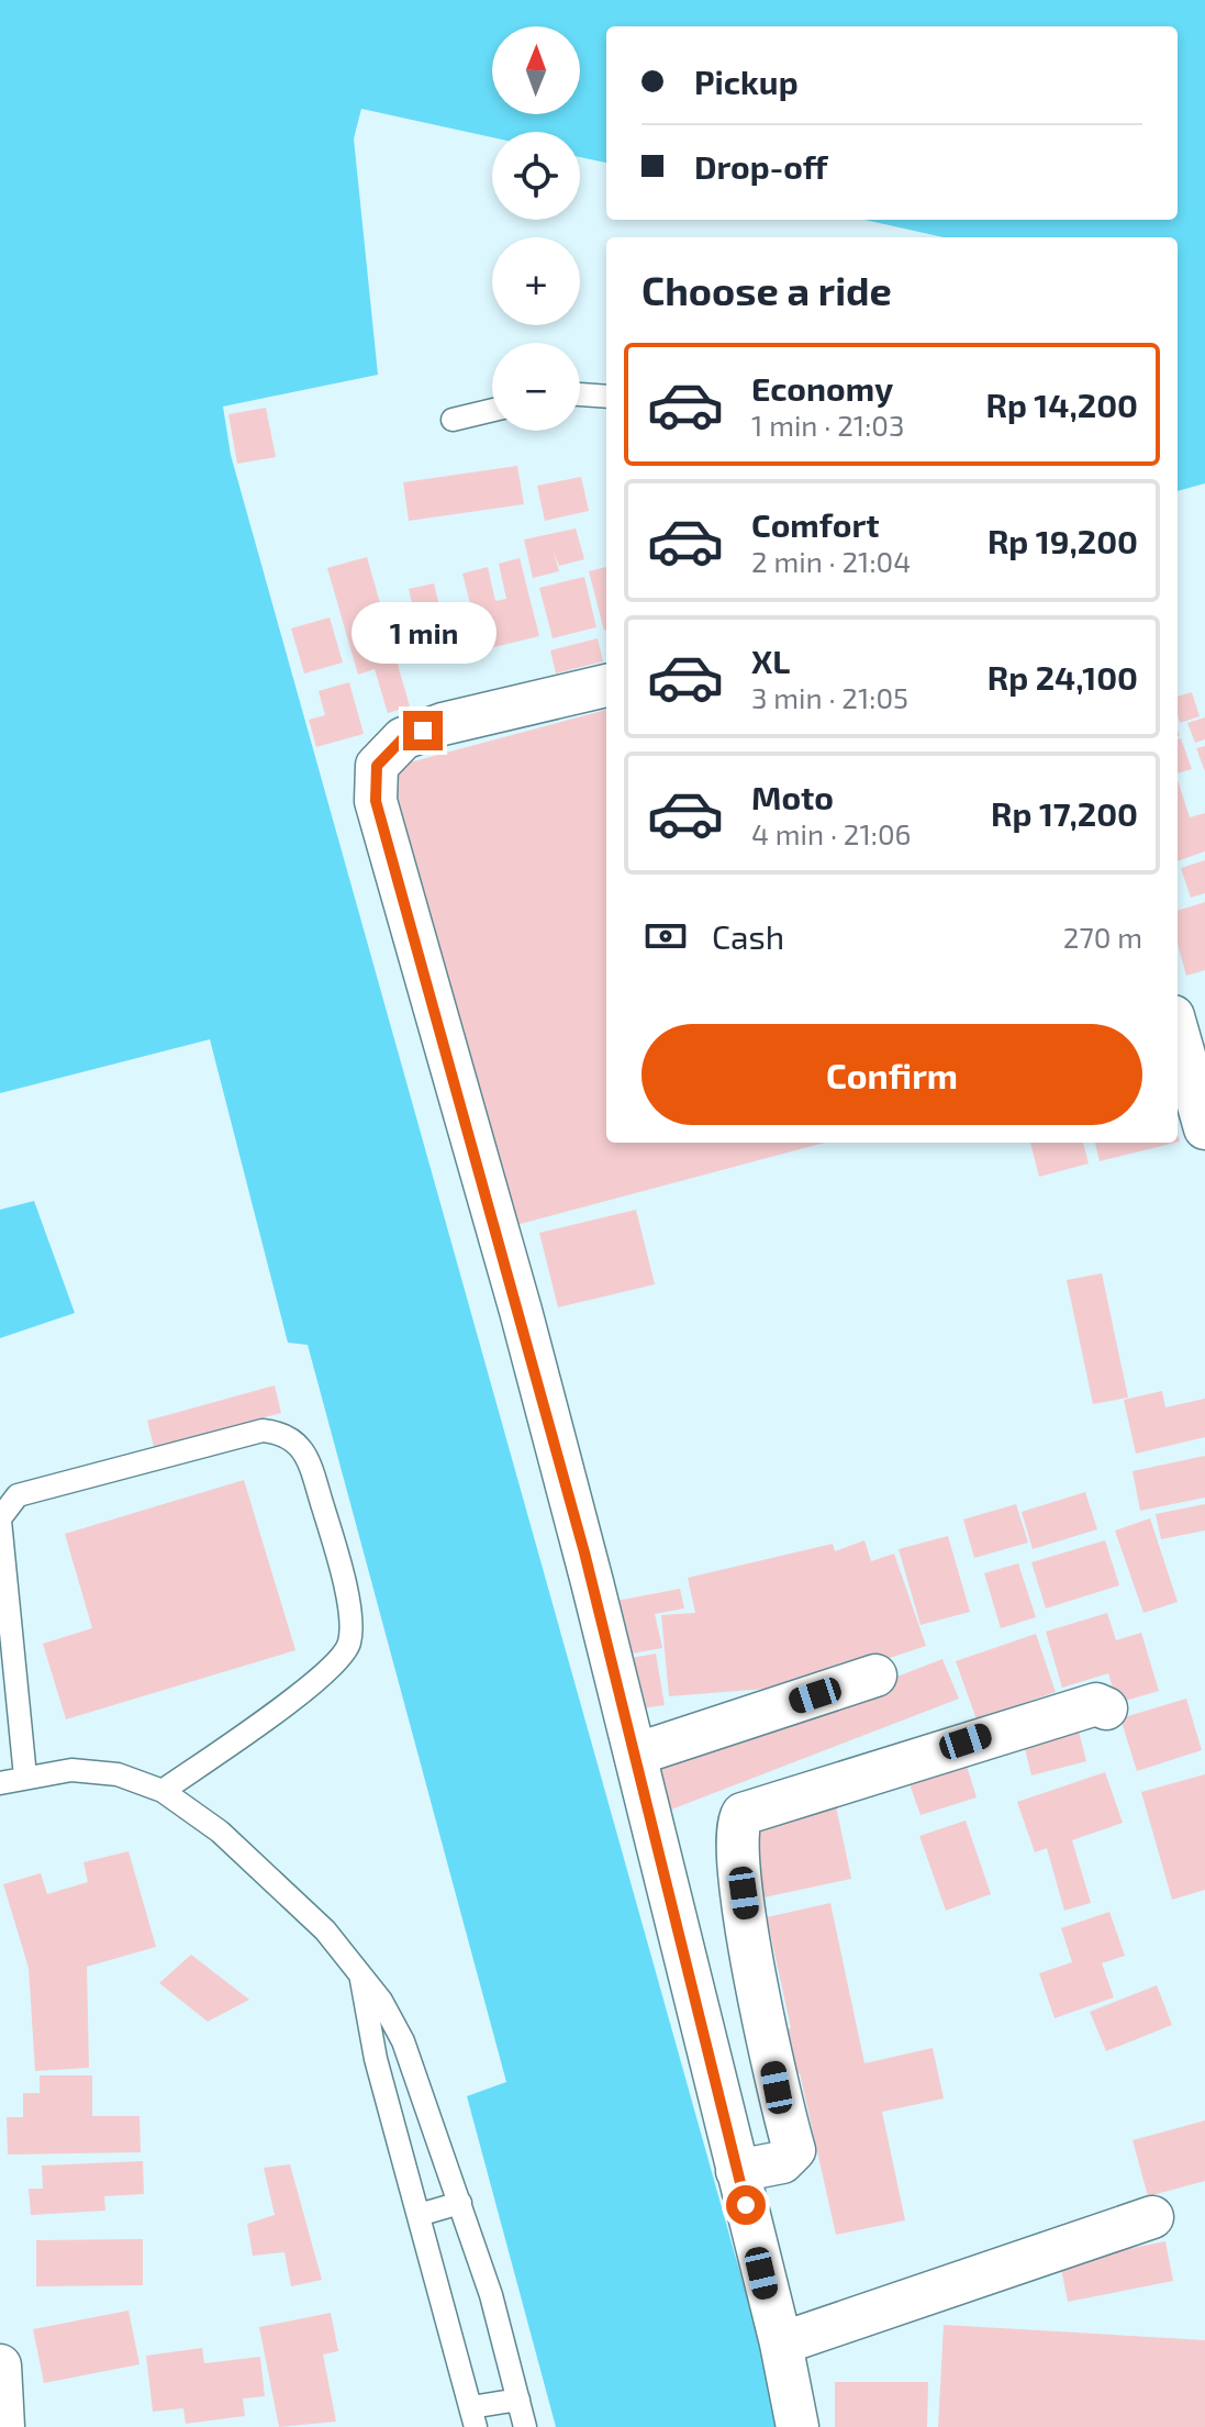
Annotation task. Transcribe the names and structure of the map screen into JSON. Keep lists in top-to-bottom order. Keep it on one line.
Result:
{"north":"top","page":{"map_buttons":["+","−"],"banner":["Pickup","Drop-off"],"heading":"Choose a ride","list":[{"name":"Economy","note":"1 min · 21:03","value":"Rp 14,200"},{"name":"Comfort","note":"2 min · 21:04","value":"Rp 19,200"},{"name":"XL","note":"3 min · 21:05","value":"Rp 24,100"},{"name":"Moto","note":"4 min · 21:06","value":"Rp 17,200"}],"bubble":"1 min","pay":["Cash","270 m"],"buttons":"Confirm"}}
